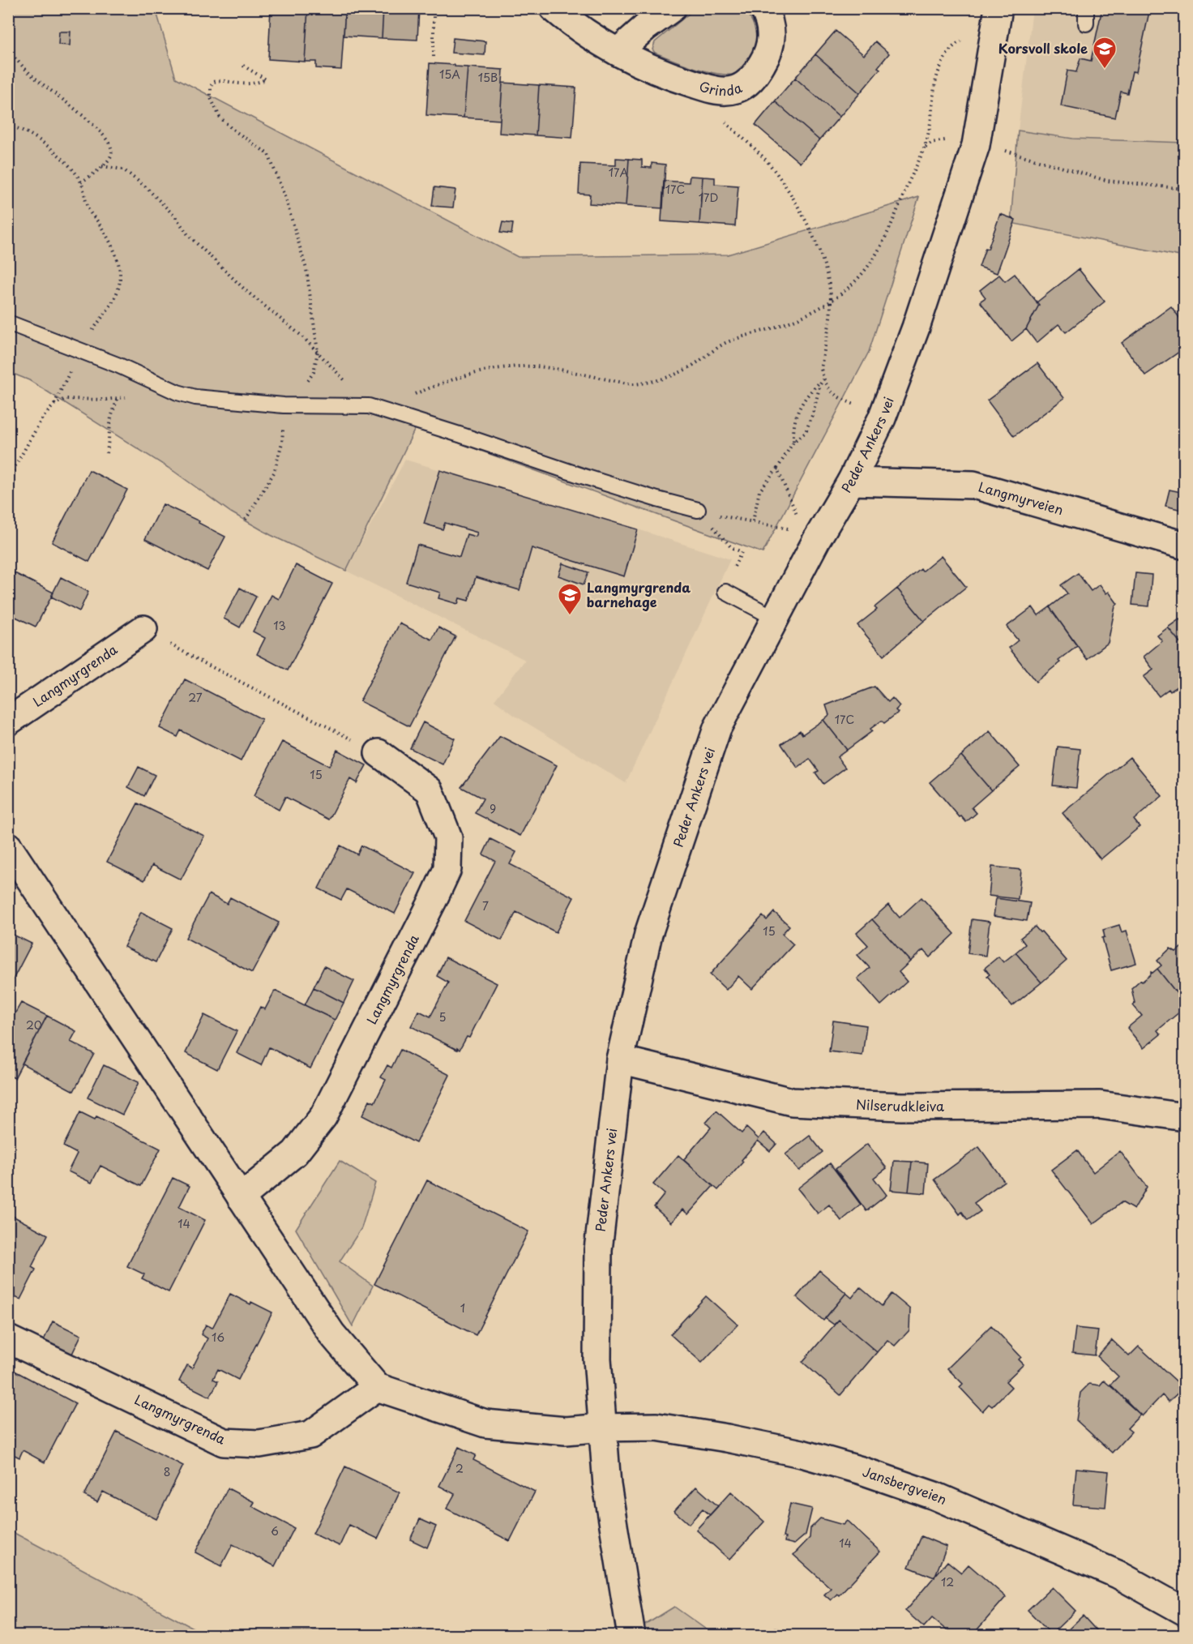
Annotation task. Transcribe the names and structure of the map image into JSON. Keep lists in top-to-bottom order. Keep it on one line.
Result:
{"streets":{"street":["Grinda","Peder Ankers vei","Langmyrveien","Langmyrgrenda","Nilserudkleiva","Jansbergveien"]},"crossings":[["Peder Ankers vei","Langmyrveien"],["Peder Ankers vei","Nilserudkleiva"],["Peder Ankers vei","Jansbergveien"]],"places":{"school or university":["Korsvoll skole","Langmyrgrenda barnehage"]},"house_numbers":["15A","15B","17A","17C","17D","13","27","17C","15","9","7","15","5","20","14","1","16","2","8","6","14","12"]}
